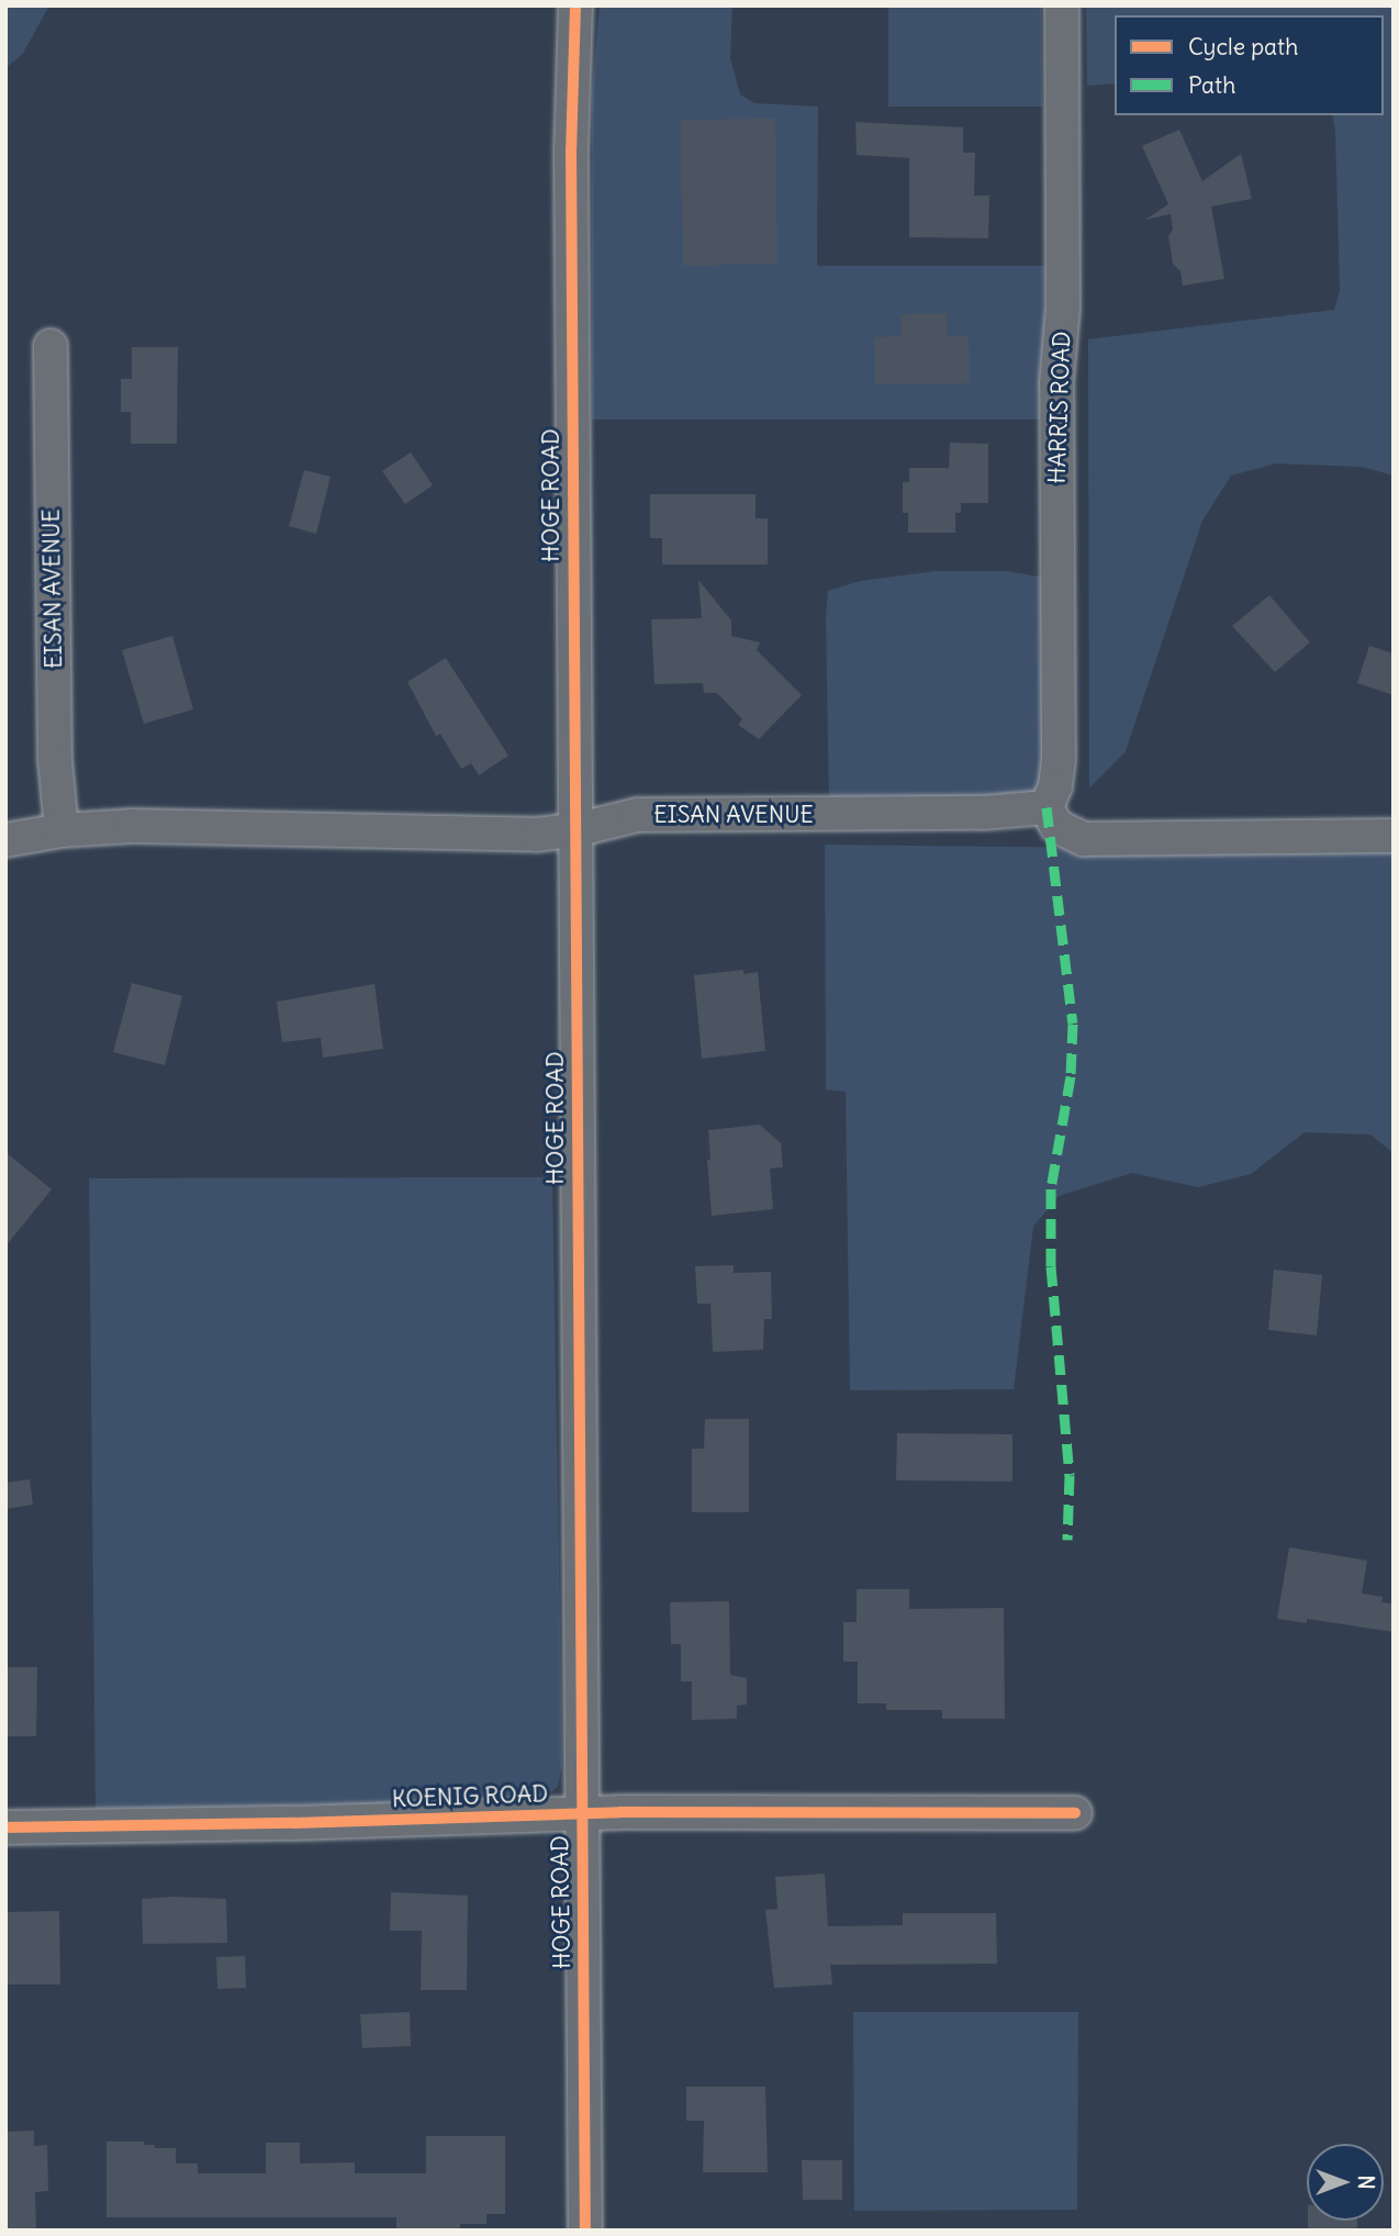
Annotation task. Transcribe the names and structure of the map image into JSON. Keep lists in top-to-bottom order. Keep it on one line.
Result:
{"streets":{"street":["HARRIS ROAD","HOGE ROAD","EISAN AVENUE","KOENIG ROAD"]},"crossings":[["HARRIS ROAD","EISAN AVENUE"],["HOGE ROAD","EISAN AVENUE"],["HOGE ROAD","KOENIG ROAD"]],"legend":["Cycle path","Path"],"north":"right"}
